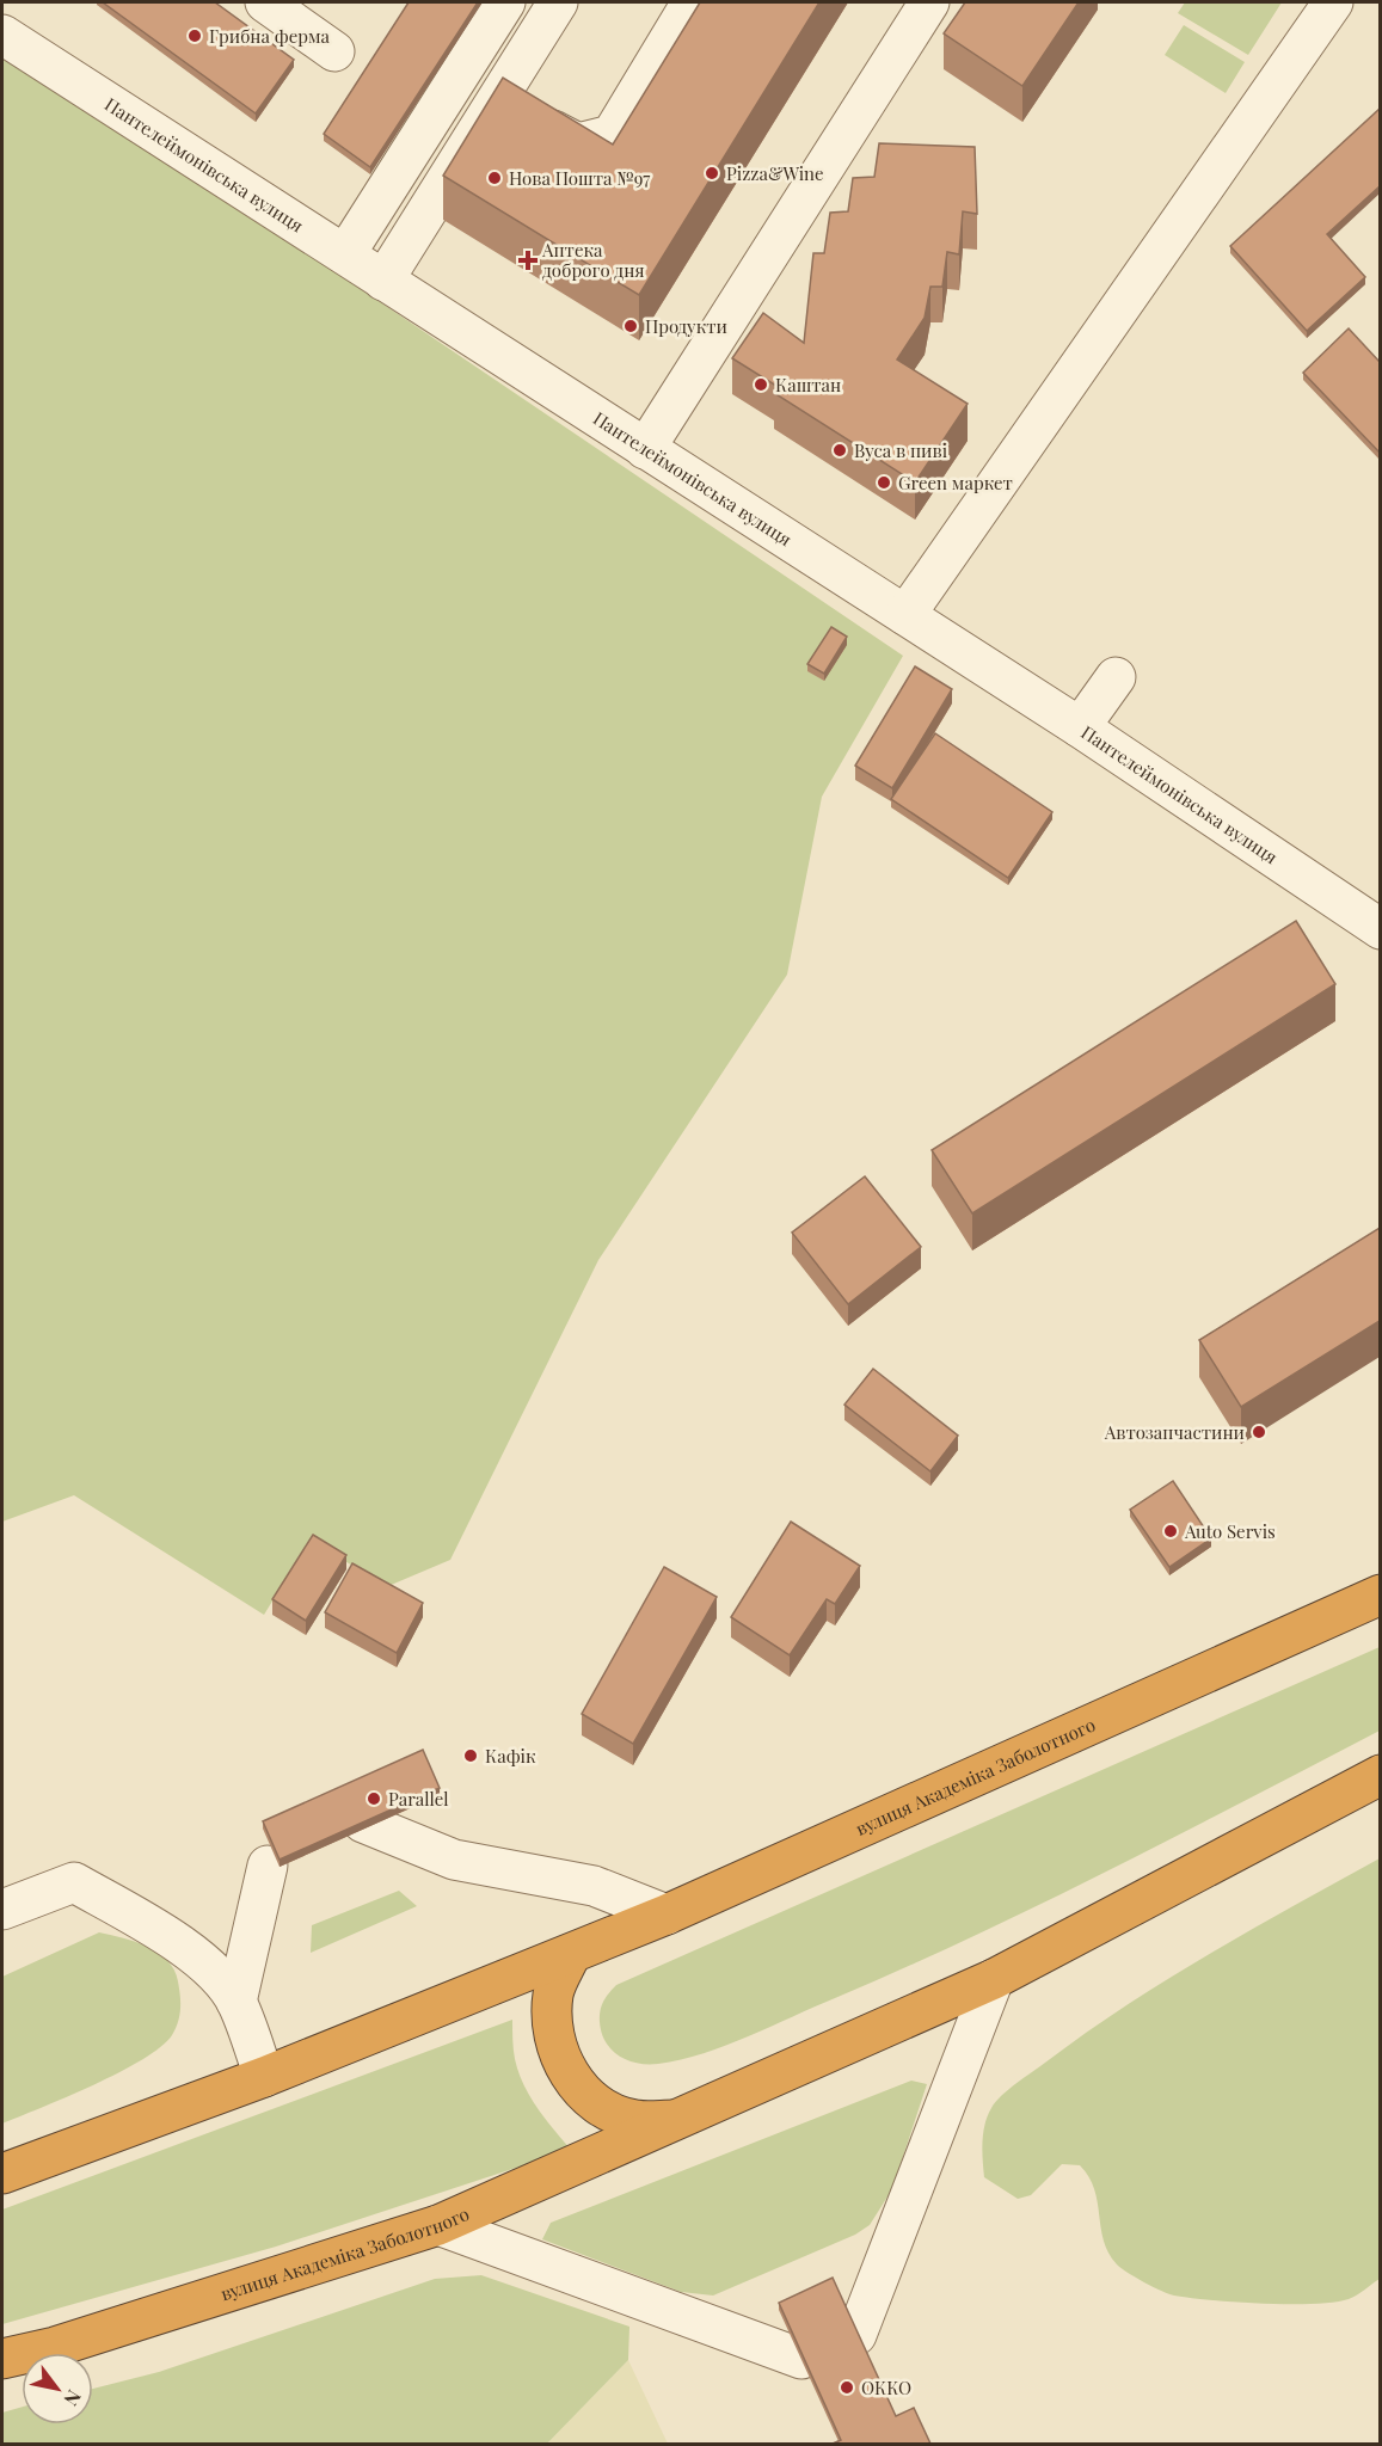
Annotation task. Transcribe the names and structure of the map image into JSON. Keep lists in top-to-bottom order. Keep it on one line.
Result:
{"streets":{"highway":["вулиця Академіка Заболотного"],"street":["Пантелеймонівська вулиця"]},"places":{"other":["Грибна ферма","Pizza&Wine","Нова Пошта №97","Продукти","Каштан","Вуса в пиві","Green маркет","Автозапчастини","Auto Servis","Кафік","Parallel","ОККО"],"health":["Аптека доброго дня"]},"north":"bottom right"}
